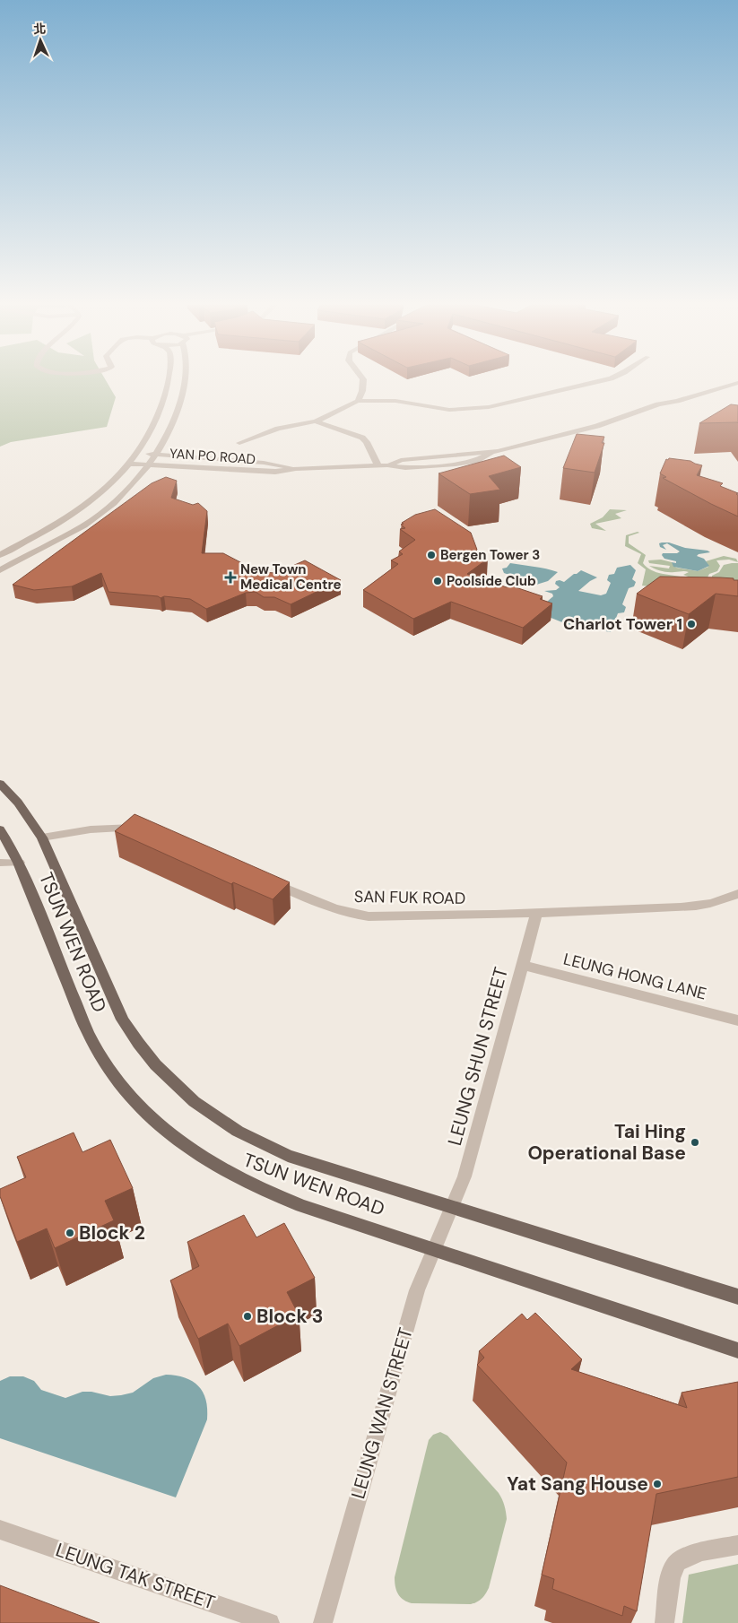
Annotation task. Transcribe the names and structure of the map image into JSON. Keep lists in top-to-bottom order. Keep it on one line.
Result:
{"streets":{"main road":["TSUN WEN ROAD"],"street":["YAN PO ROAD","SAN FUK ROAD","LEUNG HONG LANE","LEUNG SHUN STREET","LEUNG WAN STREET","LEUNG TAK STREET"]},"crossings":[["SAN FUK ROAD","LEUNG SHUN STREET"],["TSUN WEN ROAD","LEUNG SHUN STREET"],["TSUN WEN ROAD","LEUNG WAN STREET"],["LEUNG HONG LANE","LEUNG SHUN STREET"],["LEUNG SHUN STREET","LEUNG WAN STREET"]],"places":{"other":["Bergen Tower 3","Poolside Club","Charlot Tower 1","Tai Hing Operational Base","Block 2","Block 3","Yat Sang House"],"health":["New Town Medical Centre"]},"north":"top"}
